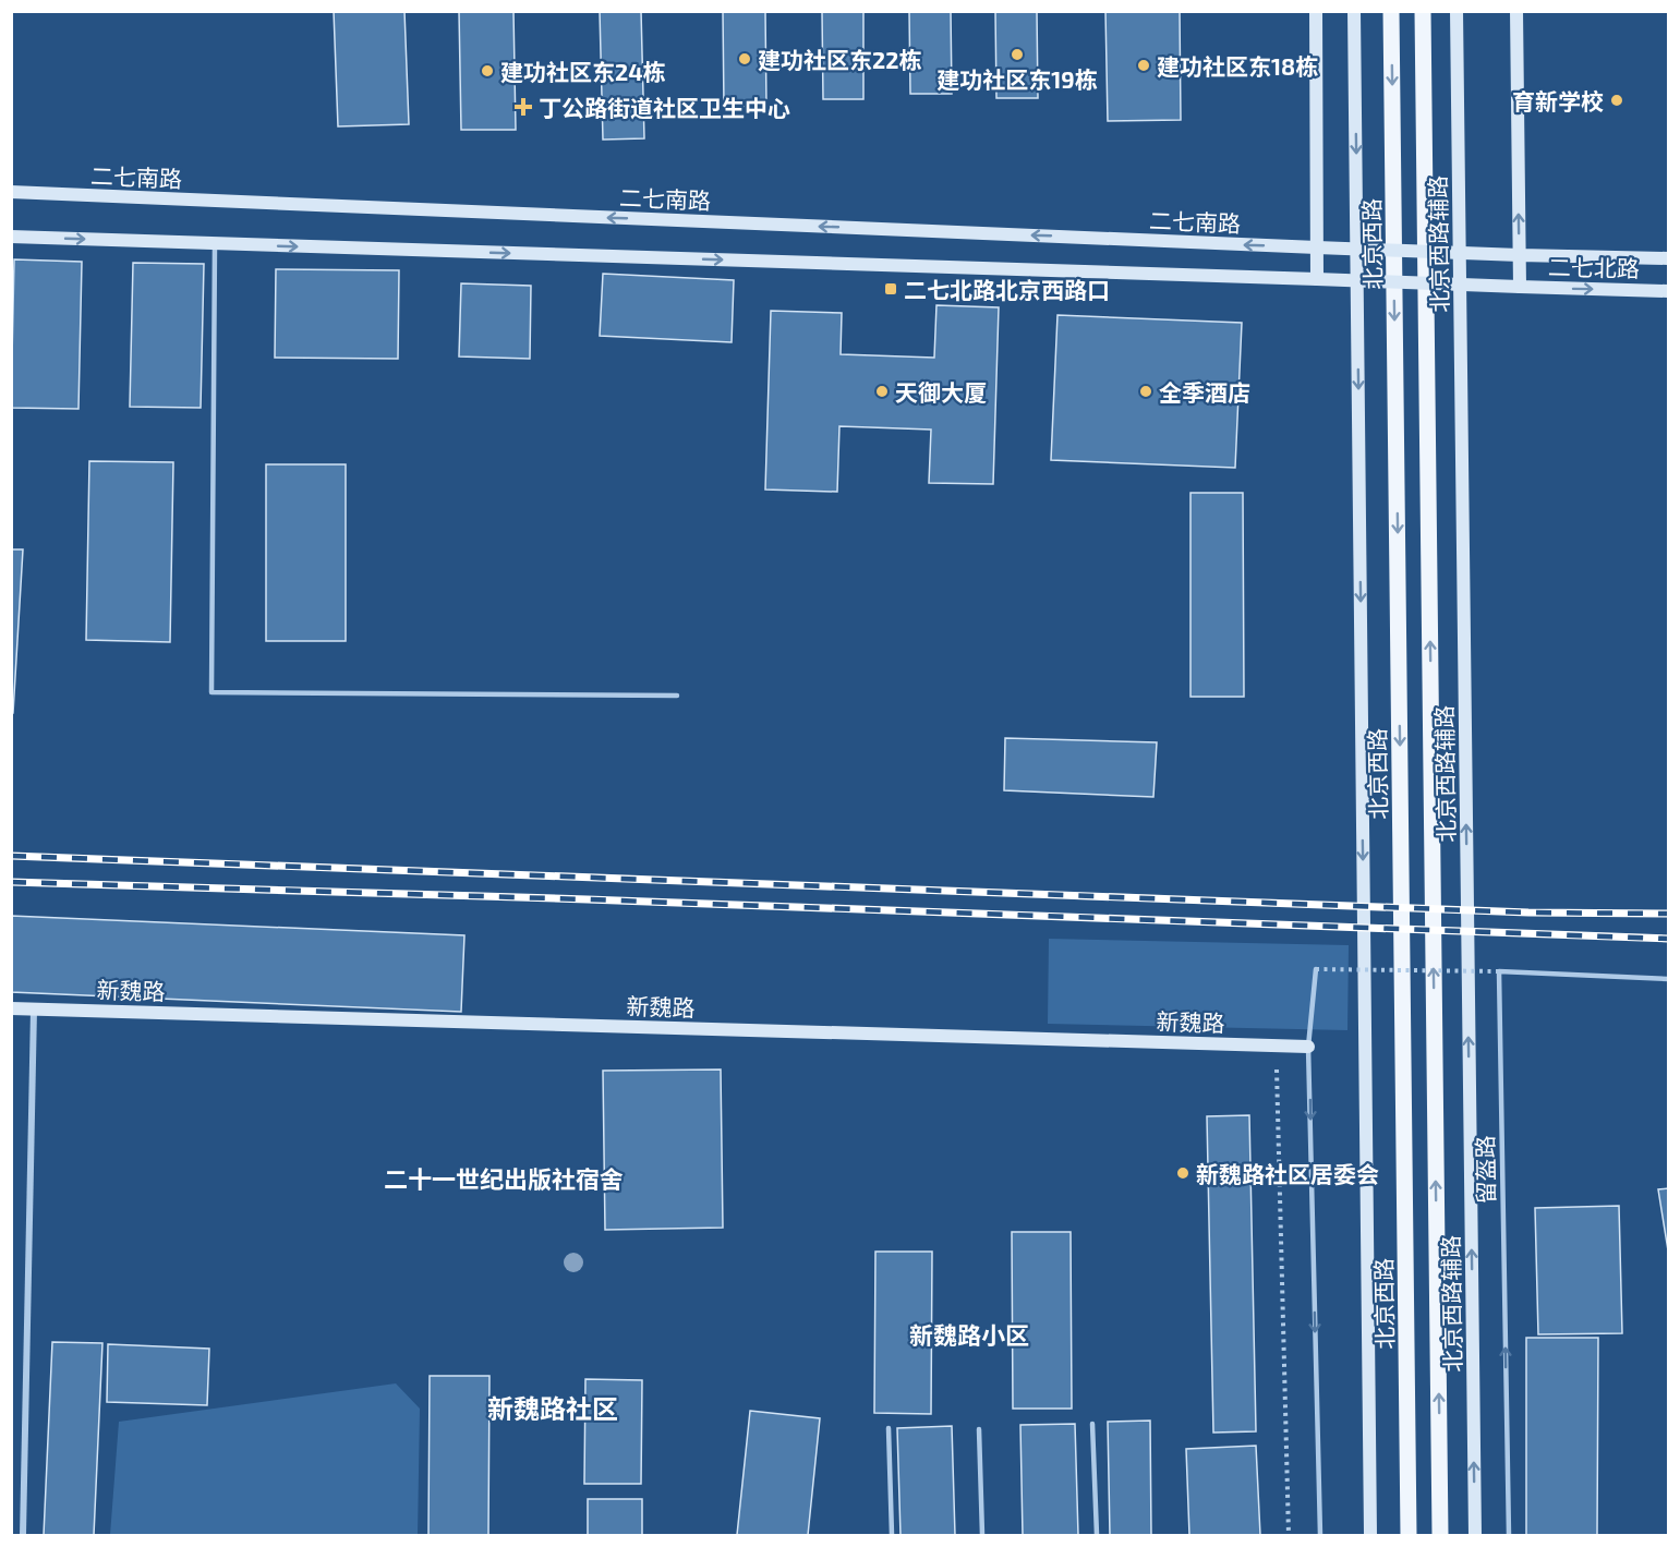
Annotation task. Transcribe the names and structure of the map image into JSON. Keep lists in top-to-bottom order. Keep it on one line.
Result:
{"streets":{"main road":["二七南路","北京西路","北京西路辅路","二七北路","新魏路"],"lane":["留盔路"]},"crossings":[["二七南路","二七北路"]],"one_way":["留盔路"],"districts":["二十一世纪出版社宿舍","新魏路小区","新魏路社区"],"places":{"other":["建功社区东19栋","建功社区东22栋","建功社区东18栋","建功社区东24栋","育新学校","天御大厦","全季酒店","新魏路社区居委会"],"health":["丁公路街道社区卫生中心"],"transit":["二七北路北京西路口"]}}
